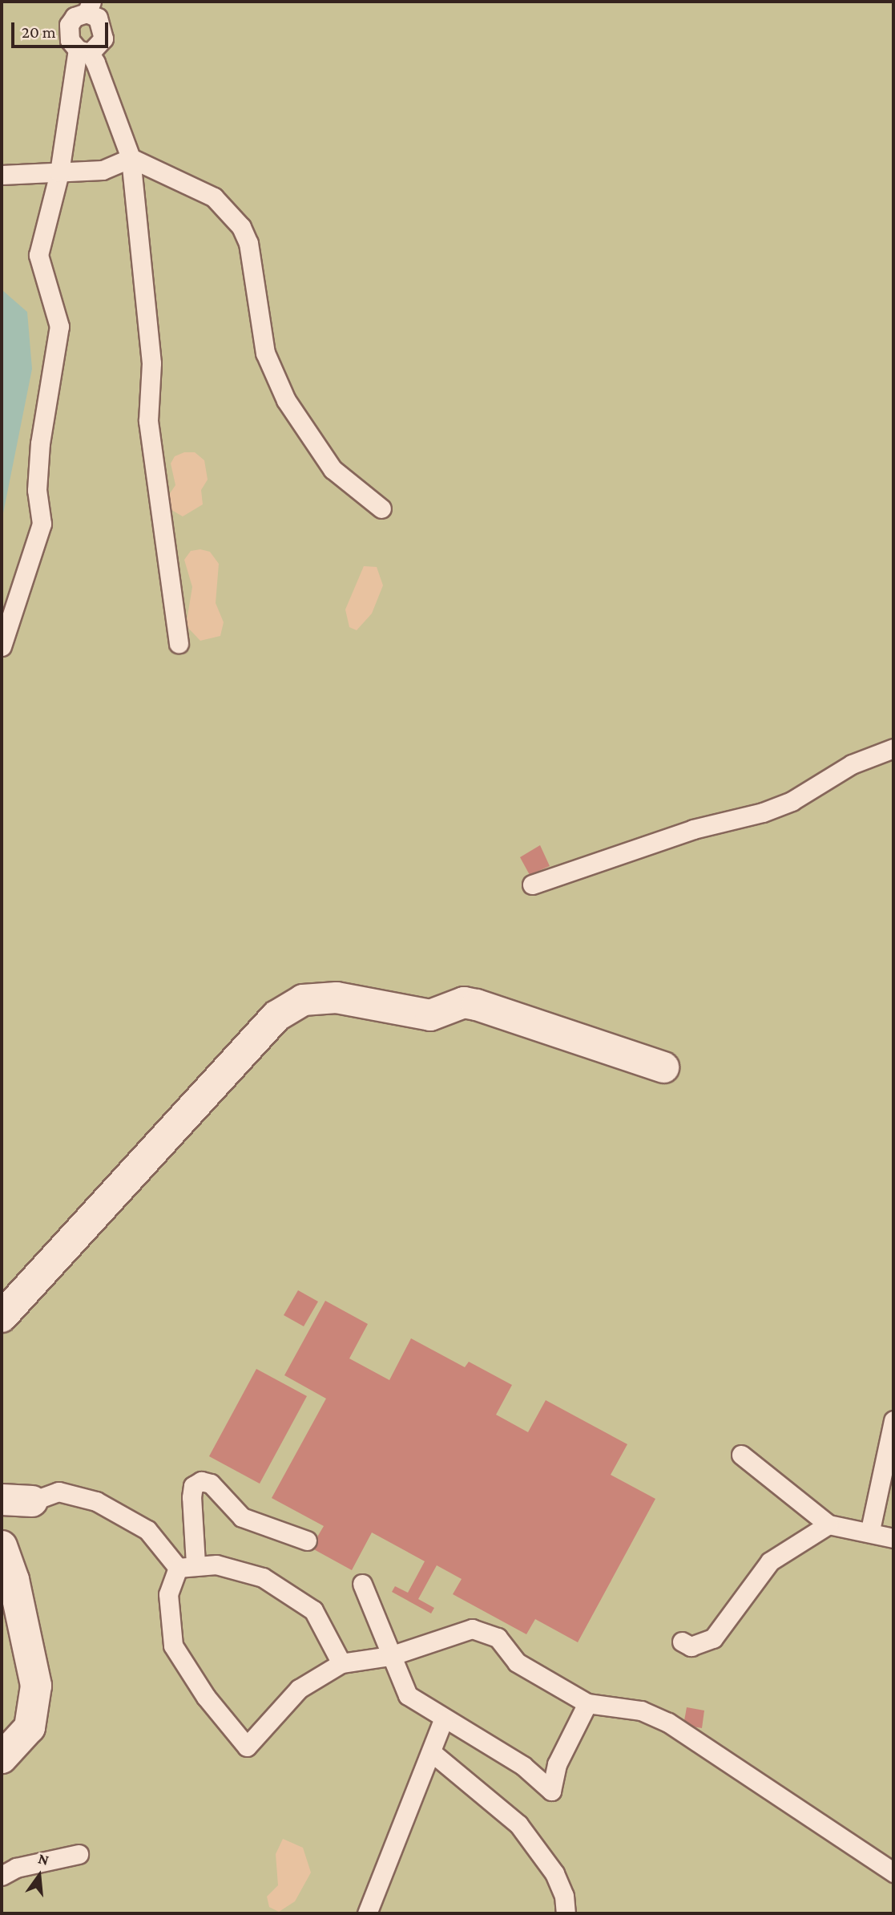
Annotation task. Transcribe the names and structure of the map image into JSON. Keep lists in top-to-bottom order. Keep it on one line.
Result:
{"scale_bar":"20 m","north":"top"}
